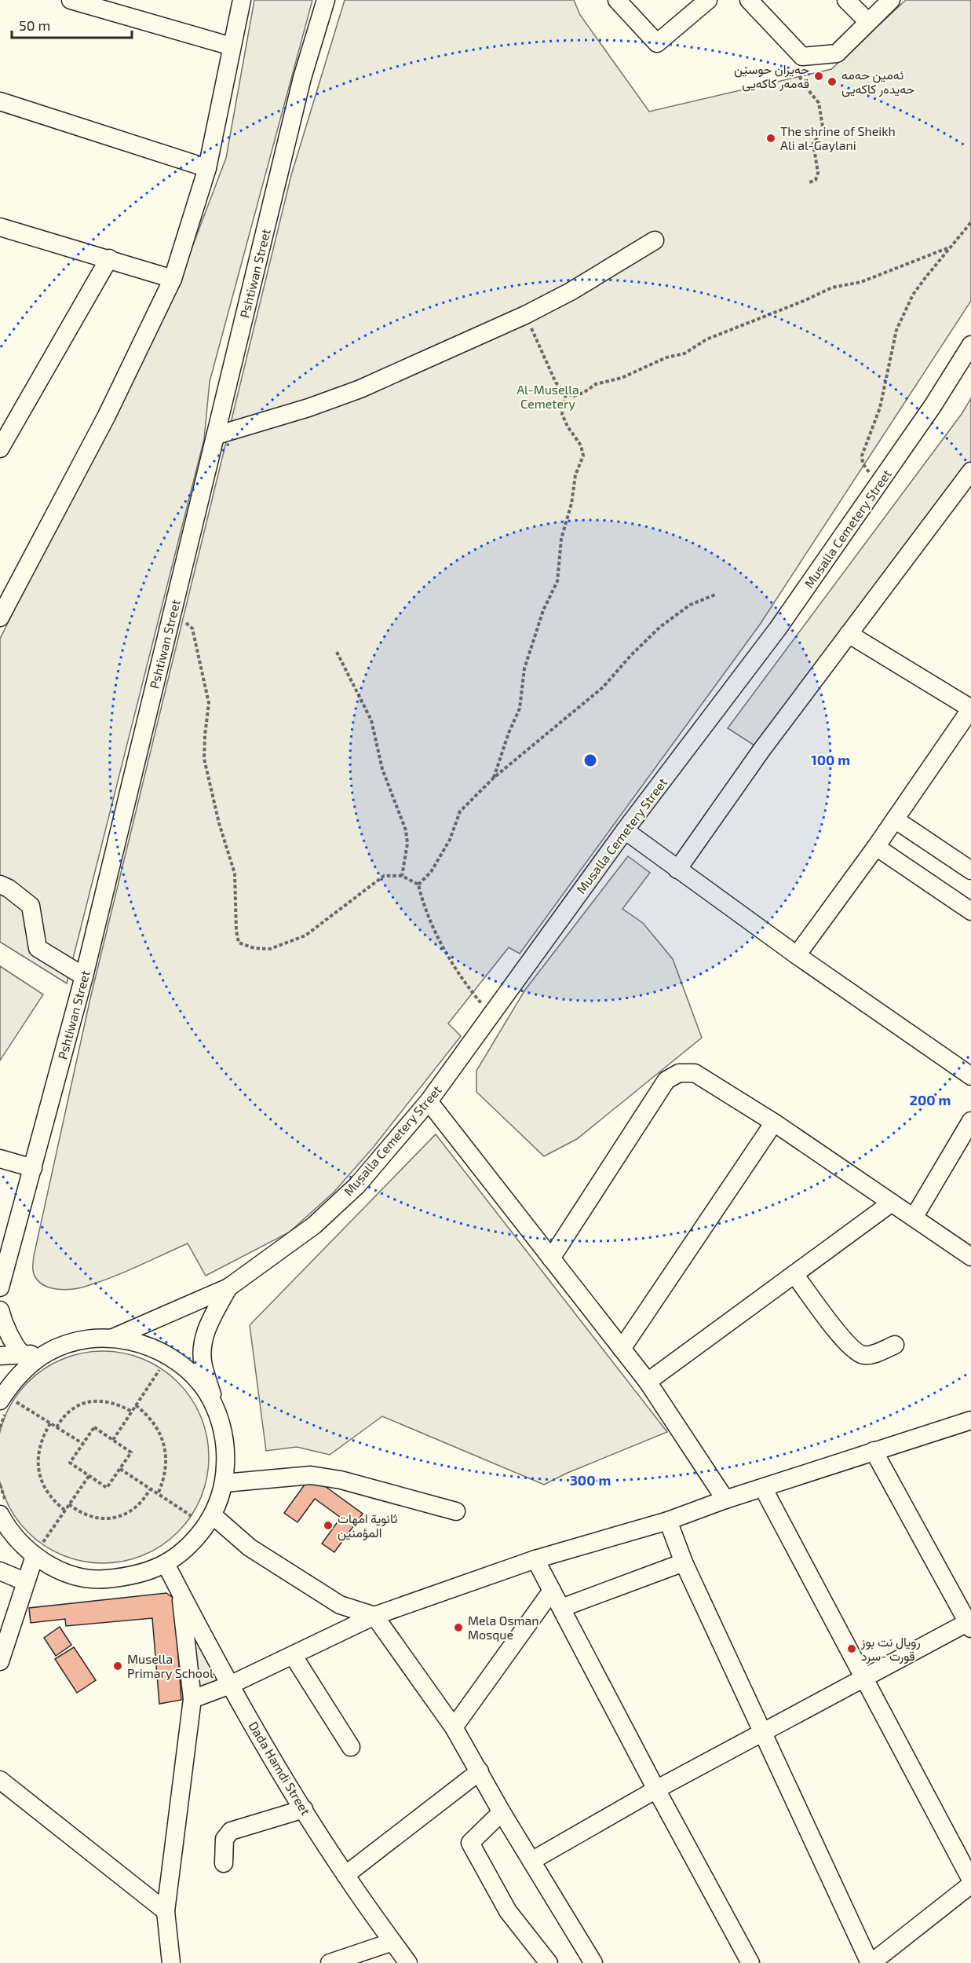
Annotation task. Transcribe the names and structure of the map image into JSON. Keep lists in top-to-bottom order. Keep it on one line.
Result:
{"streets":{"street":["Pshtiwan Street","Musalla Cemetery Street","Dada Hamdi Street"]},"parks":["Al-Musella Cemetery"],"places":["جەیران حوسێن قەمەر کاکەیی","ئەمین حەمە حەیدەر کاکەیی","The shrine of Sheikh Ali al-Gaylani","ثانوية امهات المؤمنين","Mela Osman Mosque","رويال نت بوز قورت -سرد","Musella Primary School"],"scale_bar":"50 m","rings":["100 m","200 m","300 m"]}
